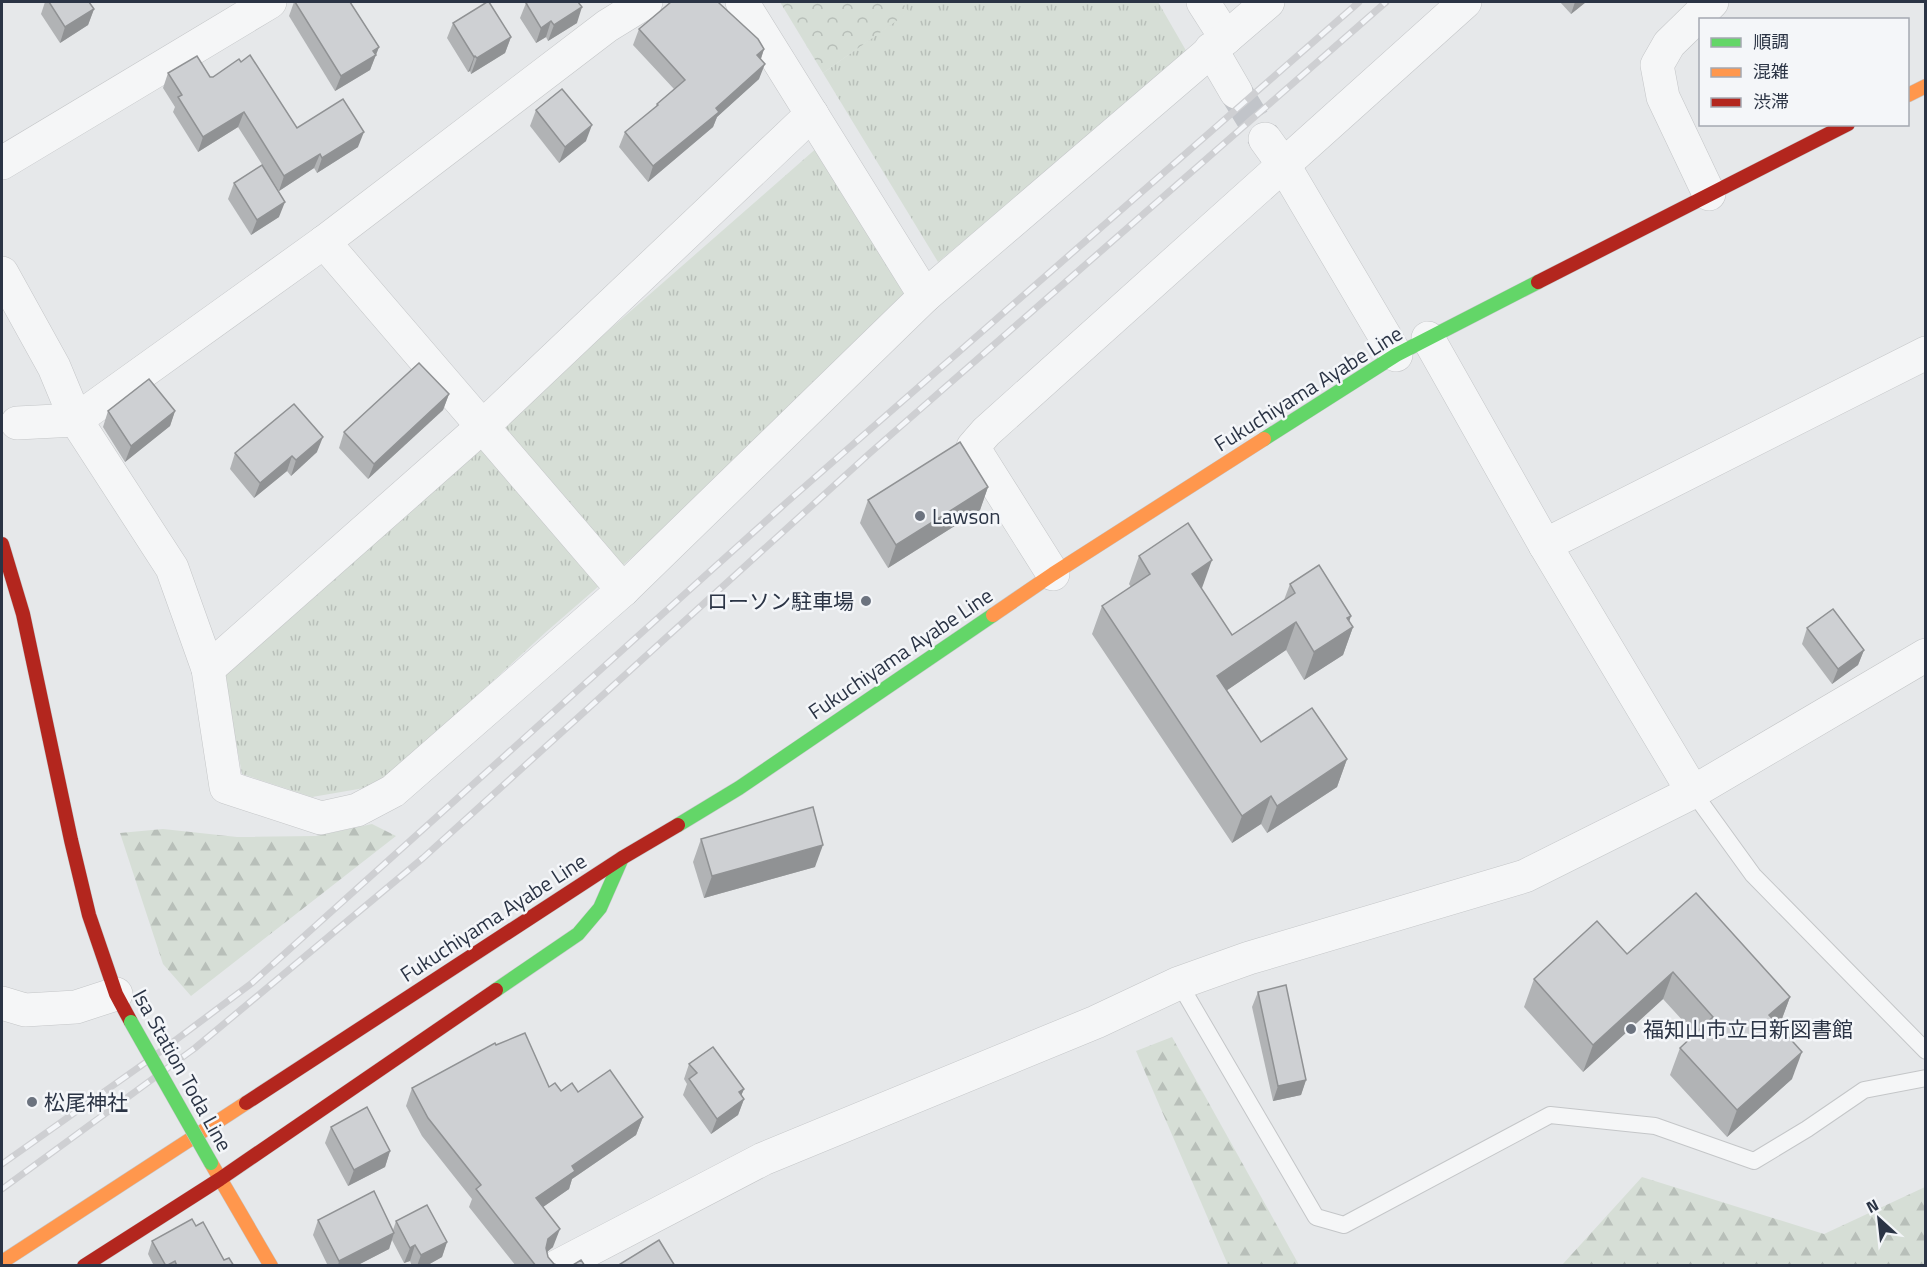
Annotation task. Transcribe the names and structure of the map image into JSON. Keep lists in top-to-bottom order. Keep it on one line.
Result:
{"streets":{"main road":["Fukuchiyama Ayabe Line","Isa Station Toda Line"]},"crossings":[["Fukuchiyama Ayabe Line","Isa Station Toda Line"]],"places":["Lawson","ローソン駐車場","福知山市立日新図書館","松尾神社"],"legend":["順調","混雑","渋滞"],"north":"top left"}
